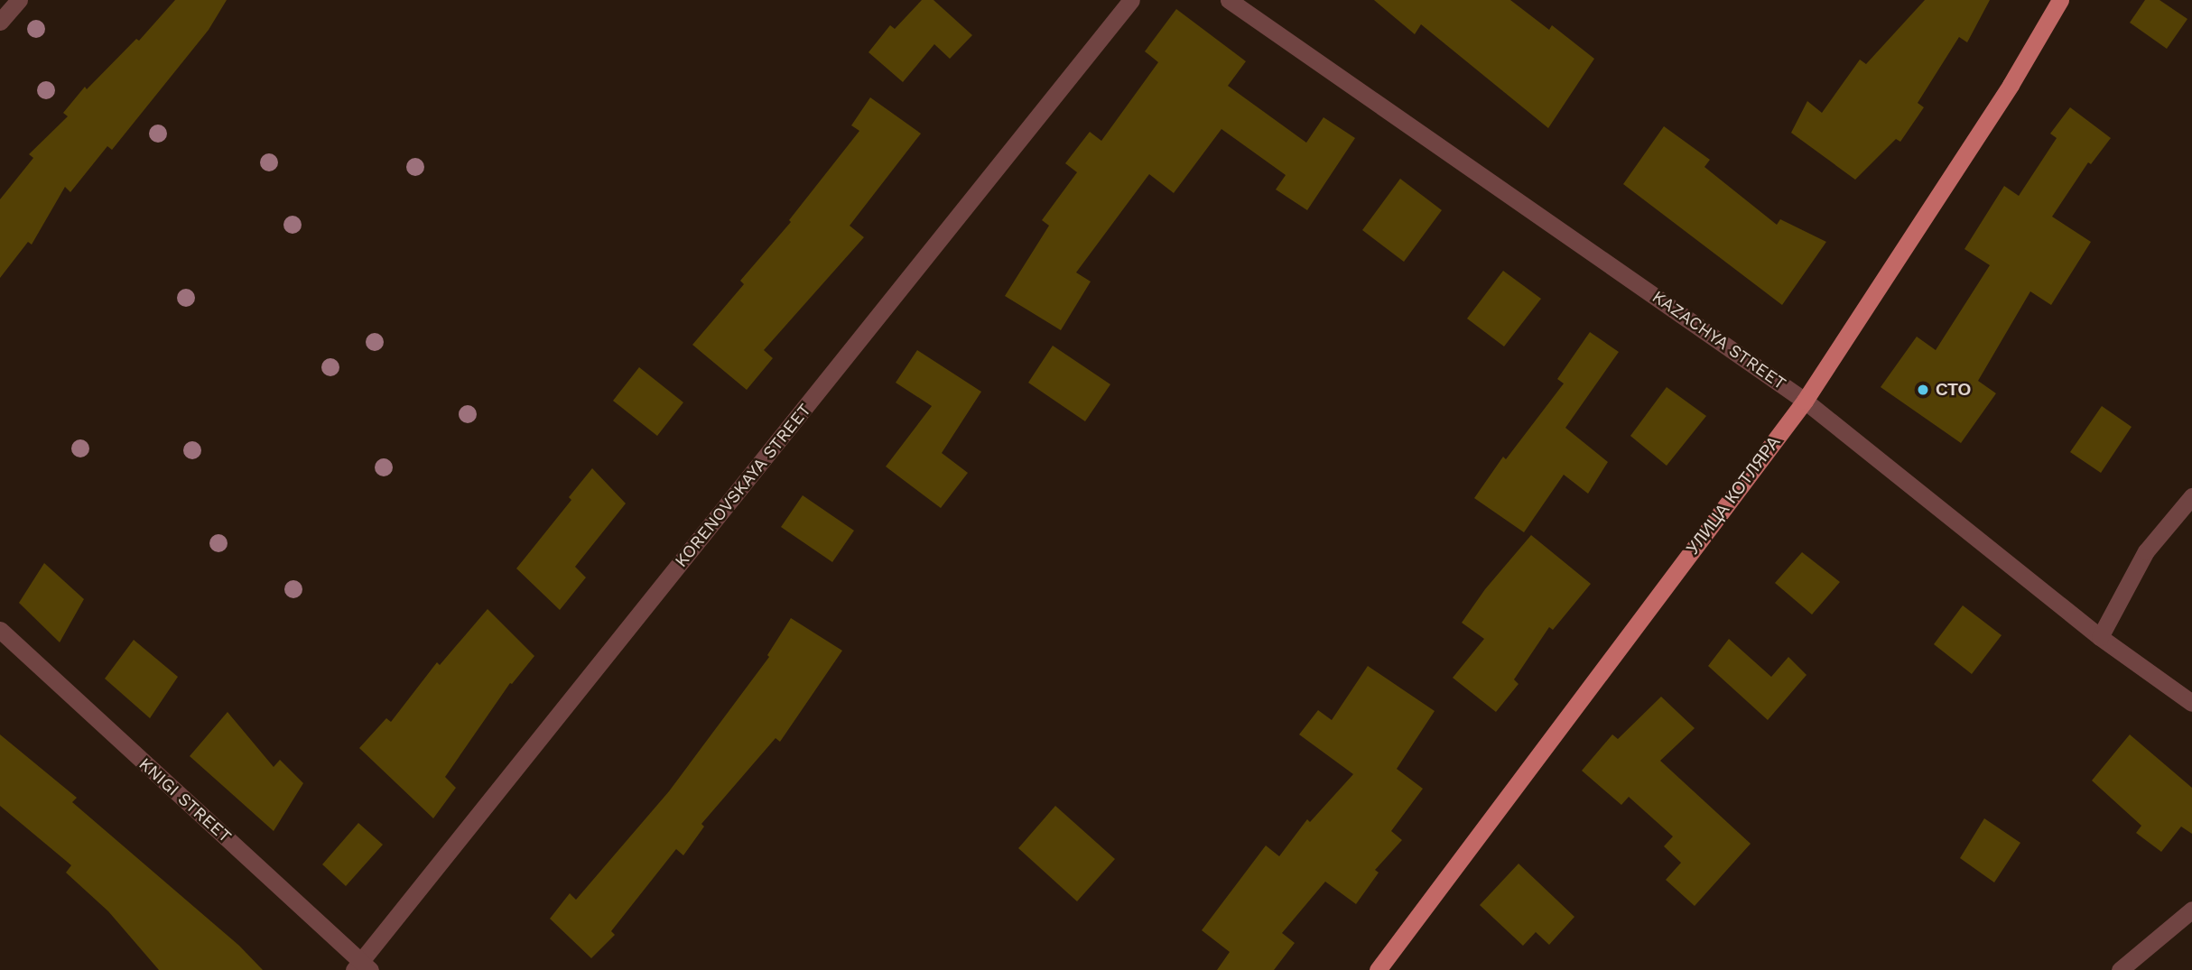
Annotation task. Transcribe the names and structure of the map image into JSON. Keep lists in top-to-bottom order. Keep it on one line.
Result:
{"streets":{"main road":["УЛИЦА КОТЛЯРА"],"street":["KAZACHYA STREET","KORENOVSKAYA STREET","KNIGI STREET"]},"crossings":[["KAZACHYA STREET","УЛИЦА КОТЛЯРА"],["KORENOVSKAYA STREET","KNIGI STREET"]],"places":["СТО"]}
